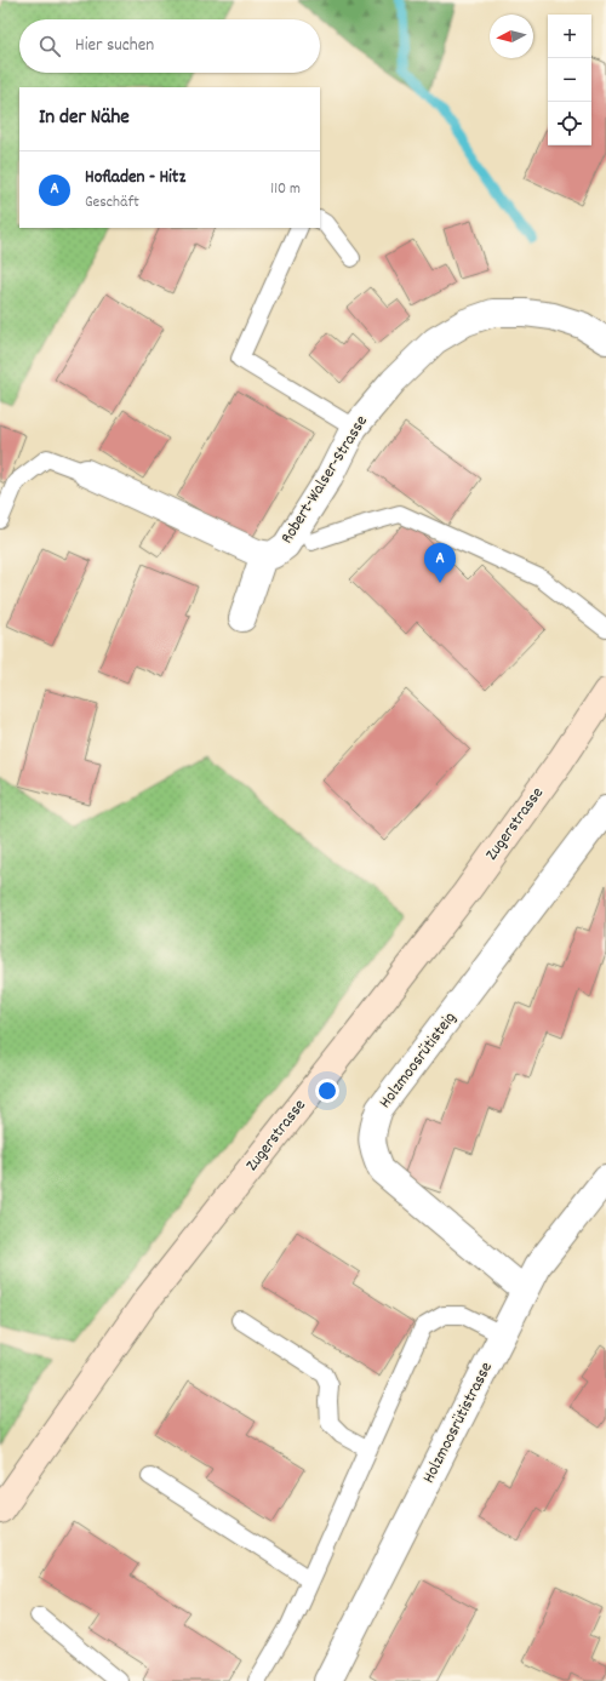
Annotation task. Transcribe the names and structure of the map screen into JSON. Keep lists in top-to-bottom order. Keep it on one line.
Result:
{"streets":{"main road":["Zugerstrasse"],"street":["Robert-Walser-Strasse","Holzmoosrütisteig","Holzmoosrütistrasse"]},"crossings":[["Holzmoosrütisteig","Holzmoosrütistrasse"]],"north":"left","page":{"map_buttons":["+","−"],"search":"Hier suchen","heading":"In der Nähe","list":[{"mark":"A","name":"Hofladen - Hitz","note":"Geschäft","value":"110 m"}],"pins":"A"}}
